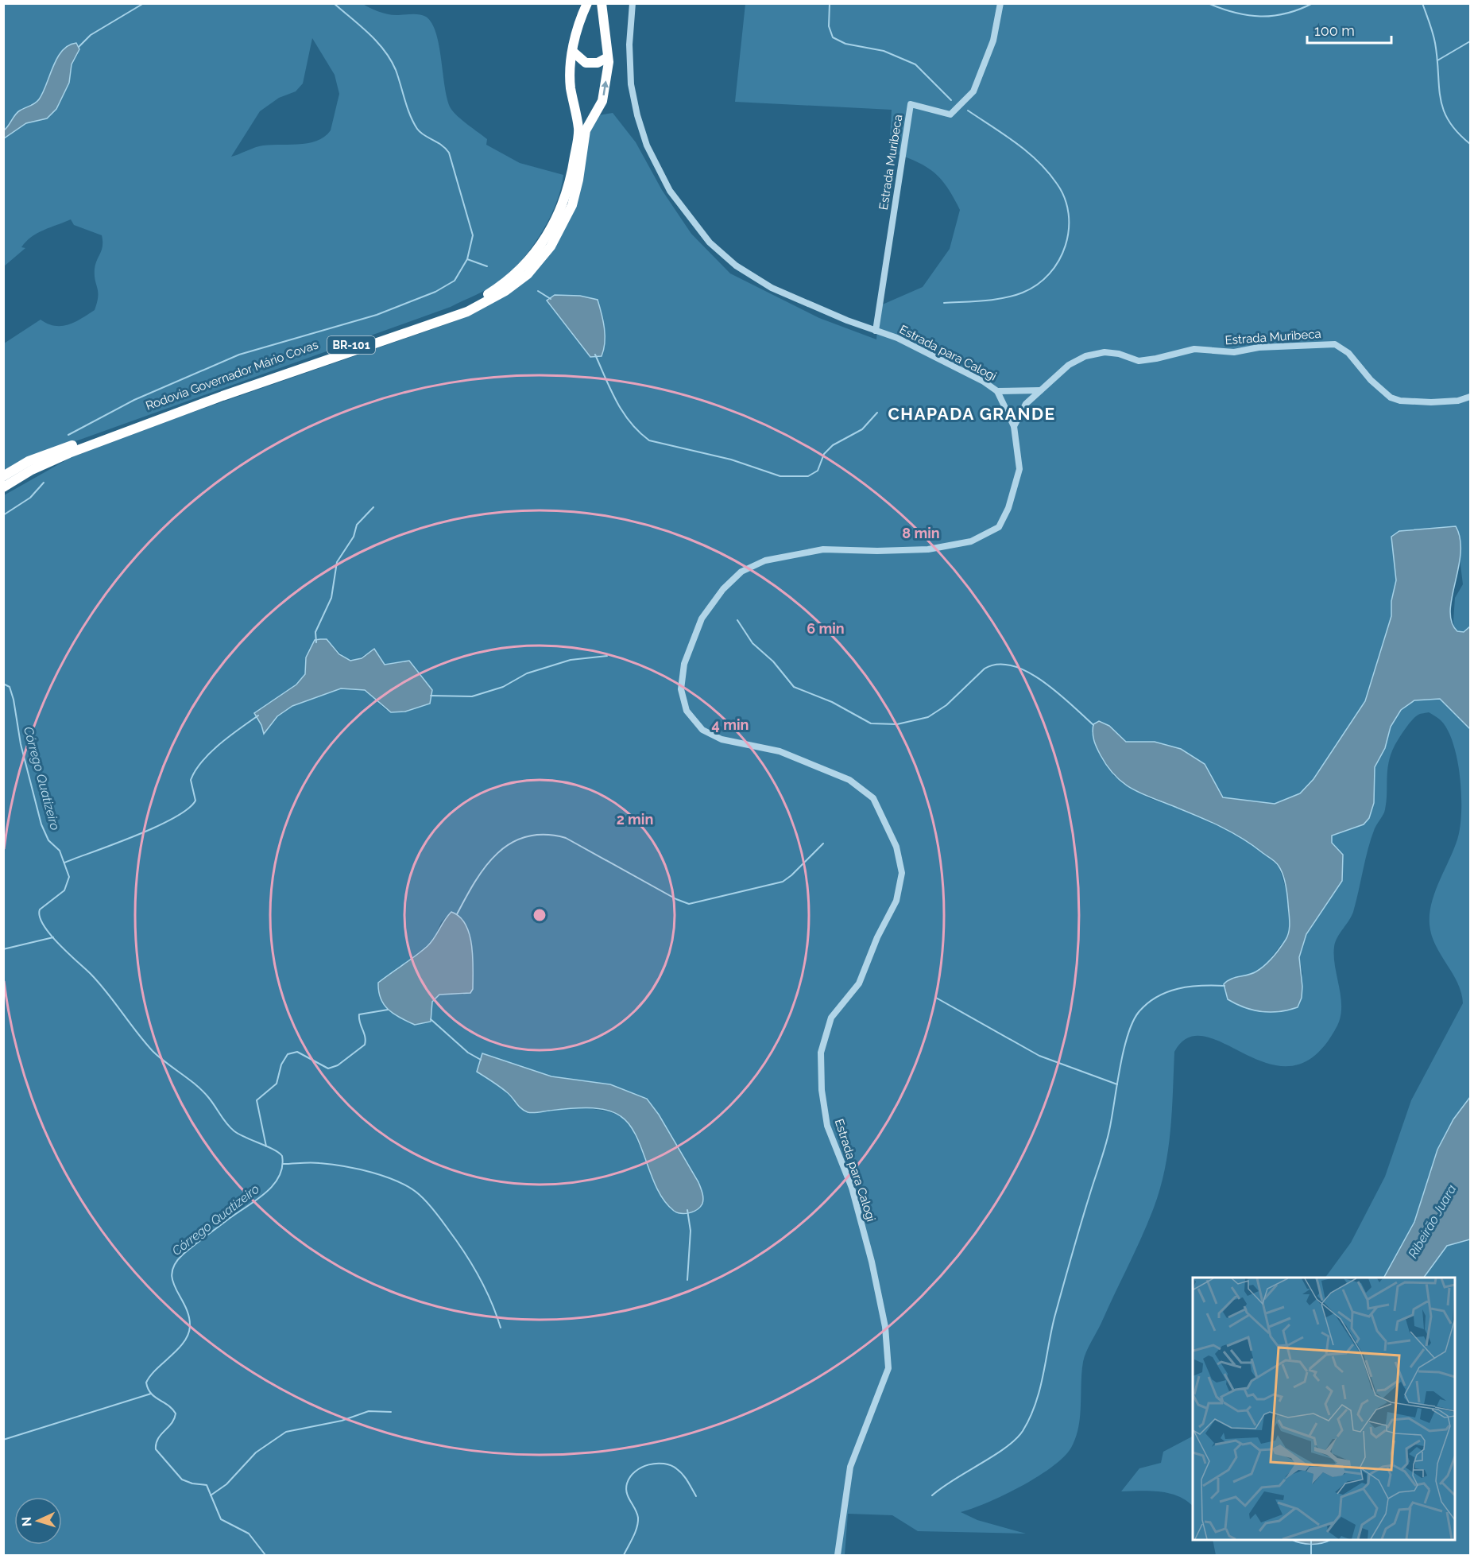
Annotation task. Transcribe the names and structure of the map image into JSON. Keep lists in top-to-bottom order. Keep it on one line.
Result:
{"streets":{"highway":["BR-101","Rodovia Governador Mário Covas"],"street":["Estrada Muribeca","Estrada para Calogi"]},"crossings":[["Estrada Muribeca","Estrada para Calogi"],["BR-101","Rodovia Governador Mário Covas"]],"one_way":["Rodovia Governador Mário Covas"],"districts":["CHAPADA GRANDE"],"water":["Córrego Quatizeiro","Ribeirão Juara"],"scale_bar":"100 m","north":"left","rings":["8 min","6 min","4 min","2 min"]}
